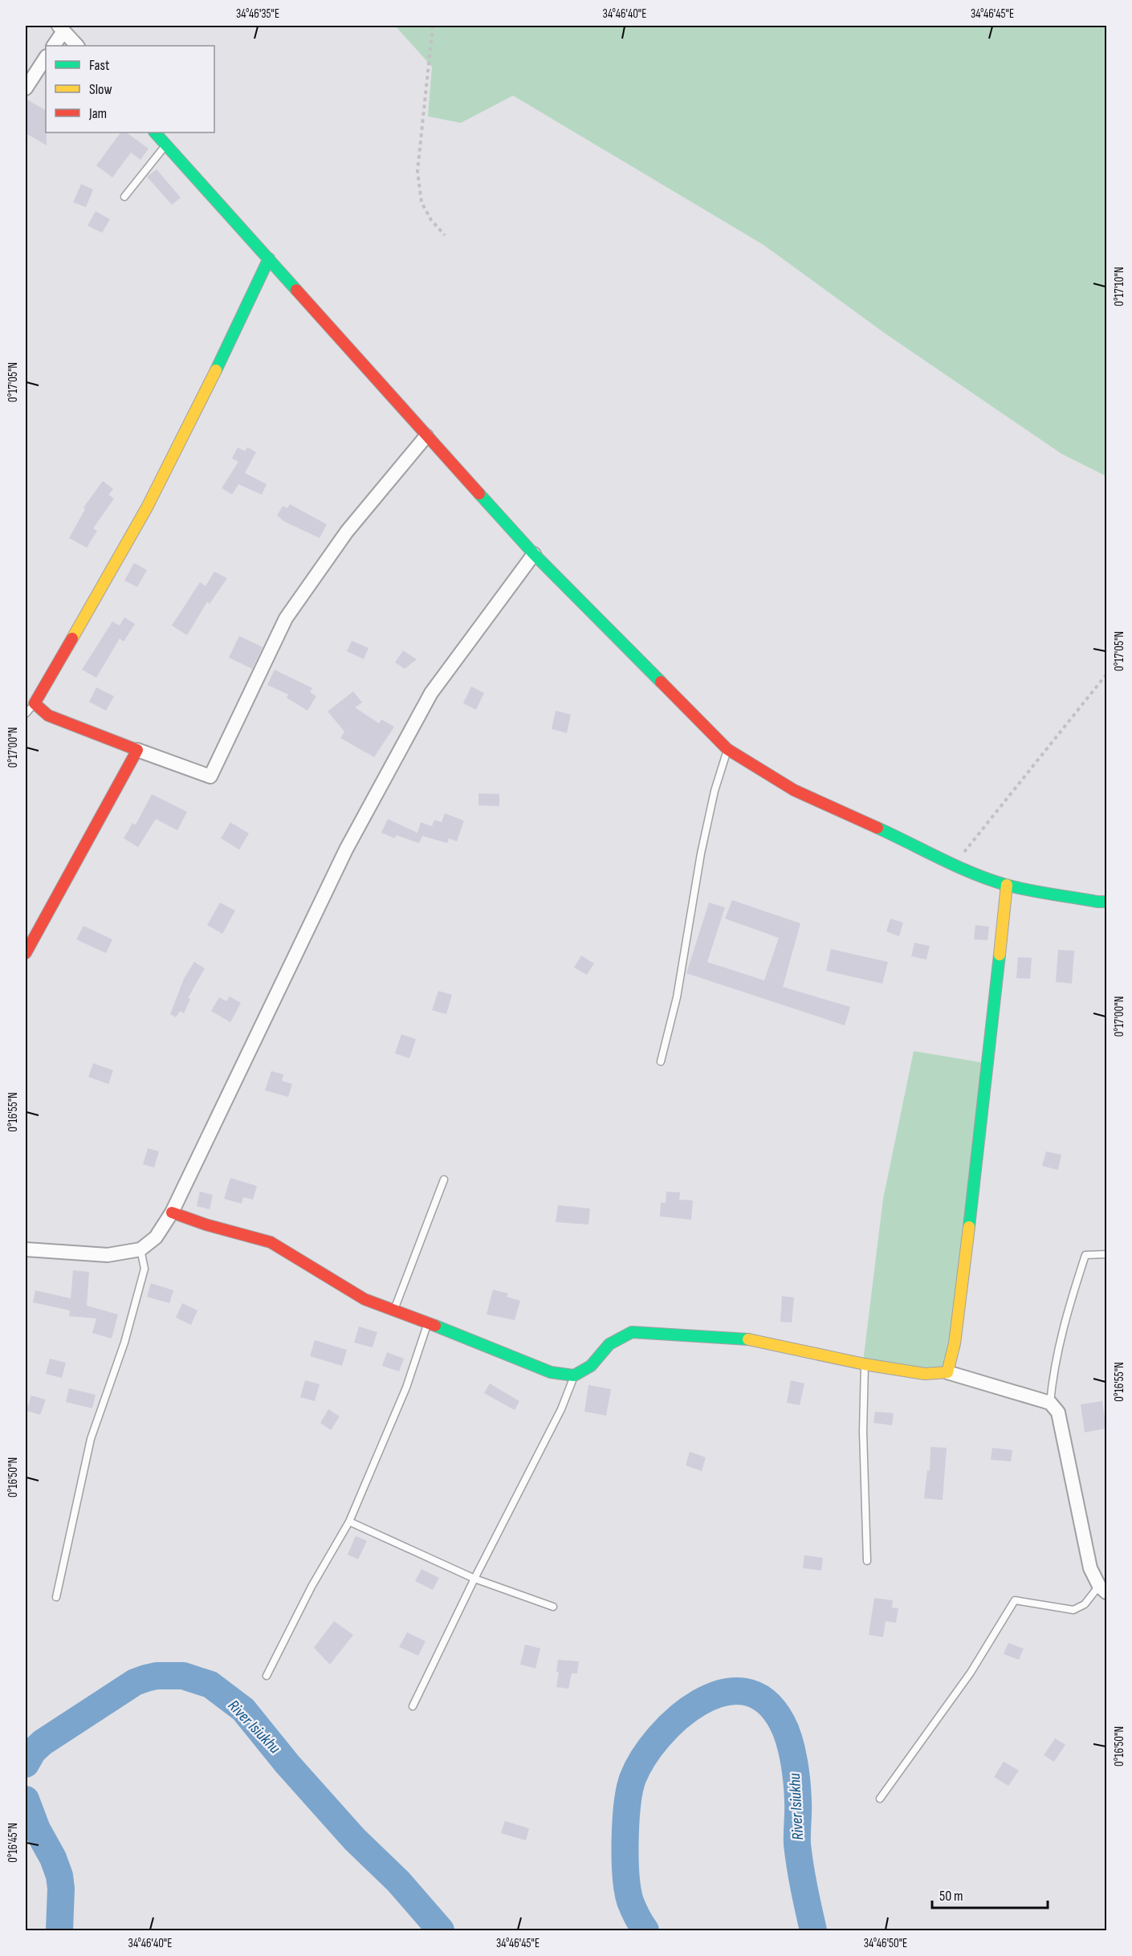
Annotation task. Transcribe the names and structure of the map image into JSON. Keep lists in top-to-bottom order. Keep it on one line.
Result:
{"water":["River Isiukhu"],"legend":["Fast","Slow","Jam"],"scale_bar":"50 m","coordinates":["34°46'35\"E","34°46'40\"E","34°46'45\"E","0°17'10\"N","0°17'05\"N","0°17'00\"N","0°16'55\"N","0°16'50\"N","0°16'45\"N","34°46'50\"E"]}
